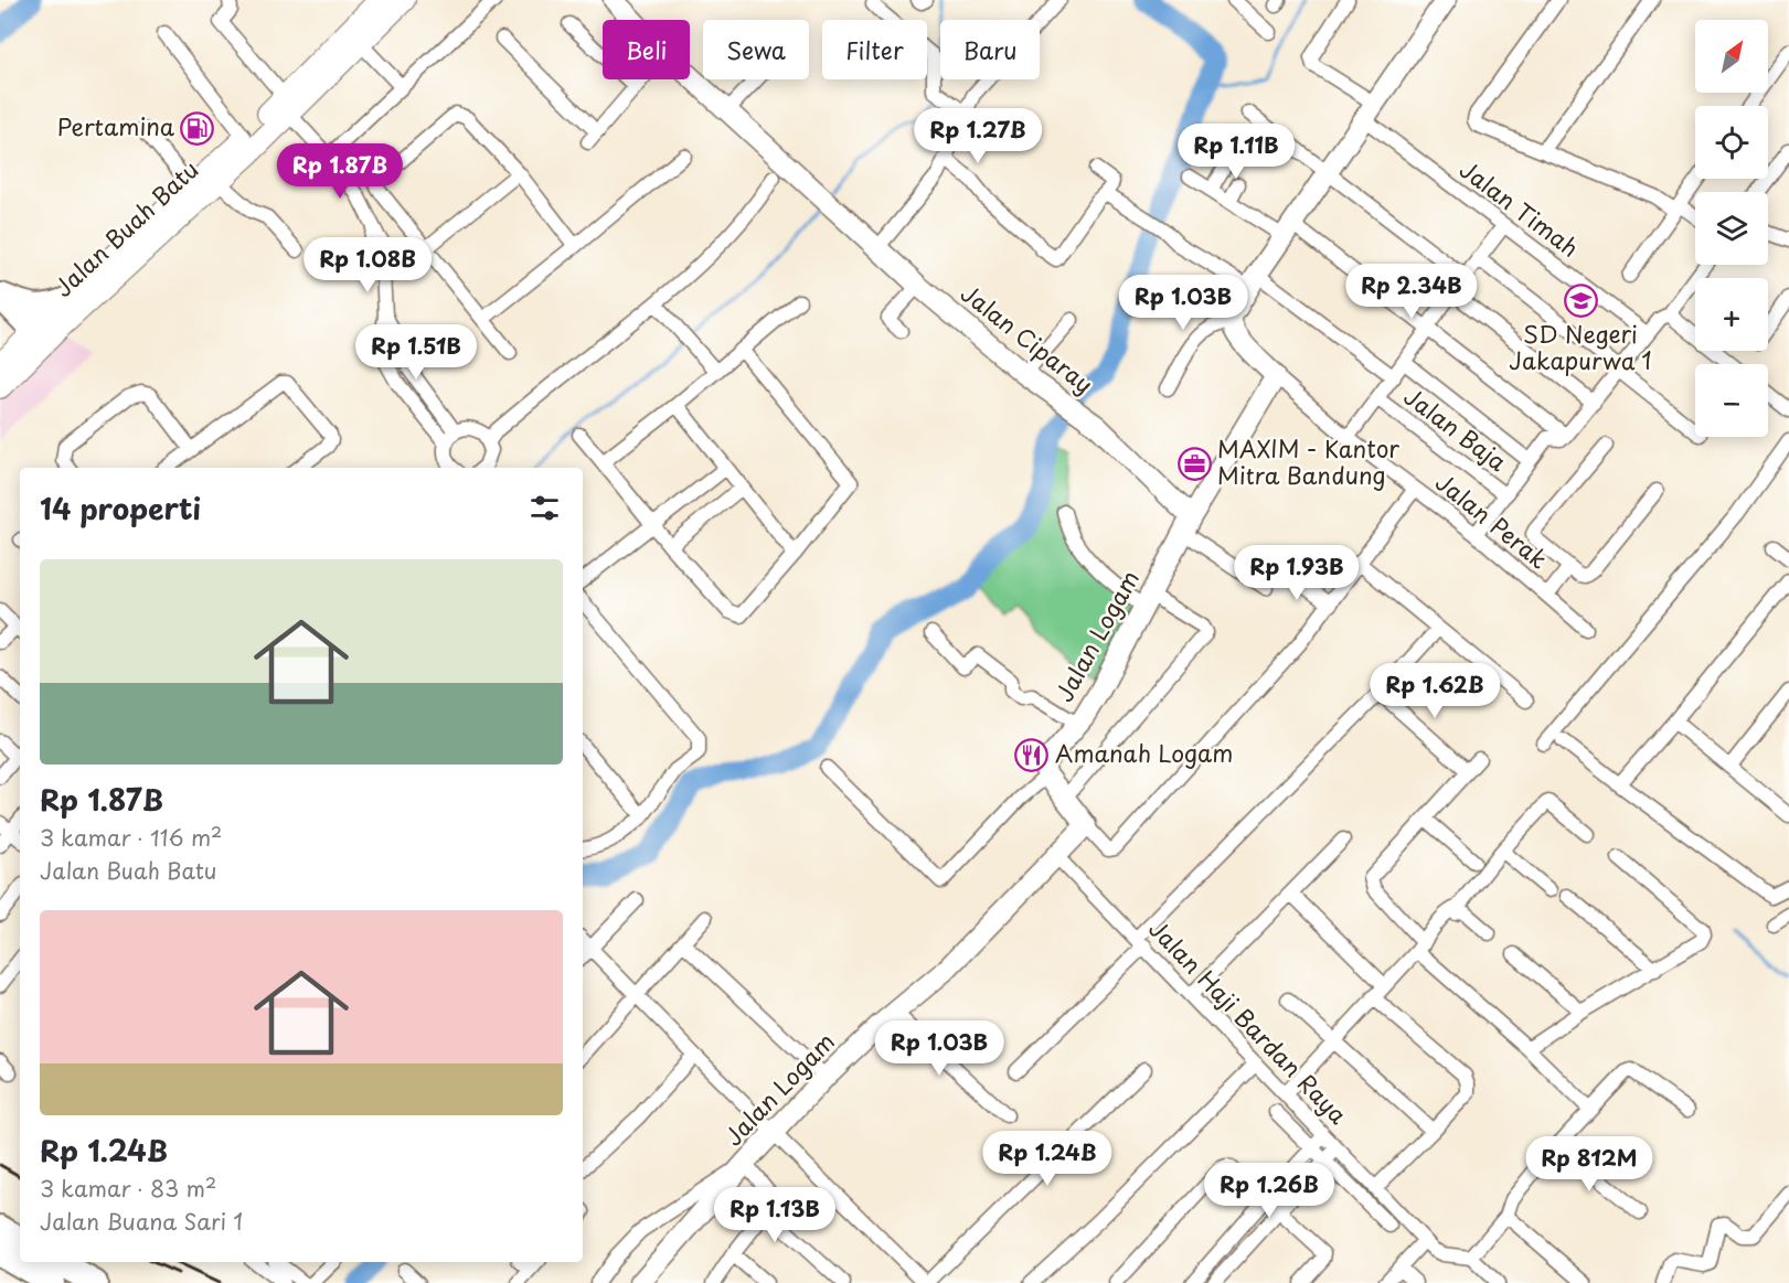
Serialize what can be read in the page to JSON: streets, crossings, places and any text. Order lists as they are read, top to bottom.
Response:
{
  "streets": {
    "main road": ["Jalan Buah Batu"],
    "street": [
      "Jalan Timah",
      "Jalan Ciparay",
      "Jalan Baja",
      "Jalan Perak",
      "Jalan Logam",
      "Jalan Haji Bardan Raya"
    ]
  },
  "crossings": [
    ["Jalan Timah", "Jalan Baja"],
    ["Jalan Ciparay", "Jalan Logam"],
    ["Jalan Baja", "Jalan Perak"],
    ["Jalan Perak", "Jalan Logam"],
    ["Jalan Logam", "Jalan Haji Bardan Raya"]
  ],
  "places": {
    "fuel station": ["Pertamina"],
    "school or university": ["SD Negeri Jakapurwa 1"],
    "office": ["MAXIM - Kantor Mitra Bandung"],
    "restaurant": ["Amanah Logam"]
  },
  "north": "top right",
  "page": {
    "map_buttons": ["+", "−"],
    "chip": [
      "Beli",
      "Sewa",
      "Filter",
      "Baru"
    ],
    "price": [
      "Rp 1.27B",
      "Rp 1.11B",
      "Rp 1.87B",
      "Rp 1.08B",
      "Rp 2.34B",
      "Rp 1.03B",
      "Rp 1.51B",
      "Rp 1.93B",
      "Rp 1.62B",
      "Rp 1.03B",
      "Rp 1.24B",
      "Rp 812M",
      "Rp 1.26B",
      "Rp 1.13B"
    ],
    "heading": "14 properti",
    "list": [
      {
        "name": "Rp 1.87B",
        "note": "3 kamar · 116 m² · Jalan Buah Batu"
      },
      {
        "name": "Rp 1.24B",
        "note": "3 kamar · 83 m² · Jalan Buana Sari 1"
      }
    ]
  }
}
